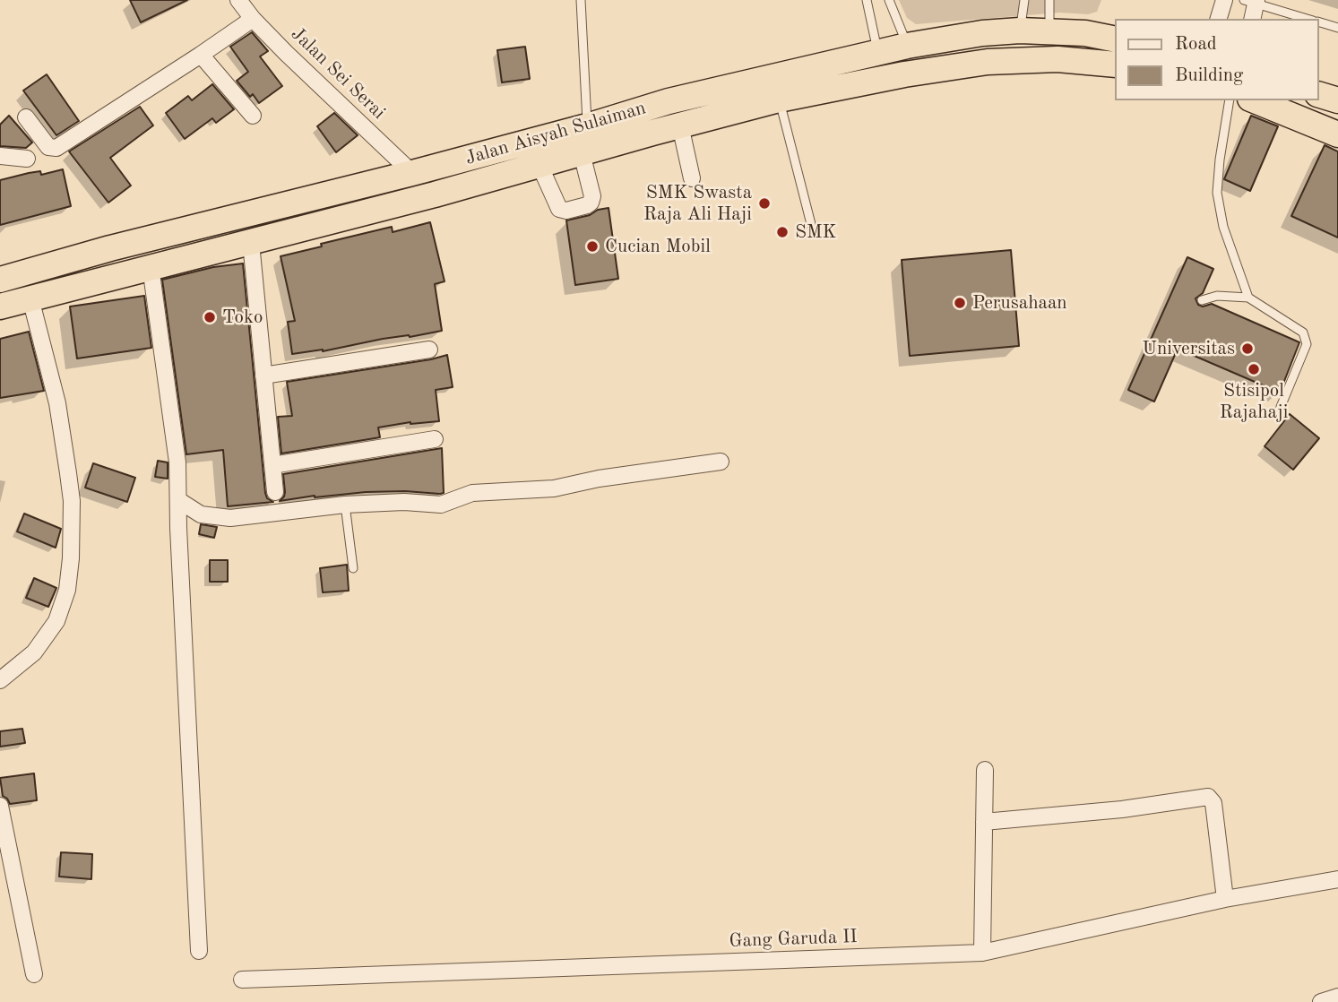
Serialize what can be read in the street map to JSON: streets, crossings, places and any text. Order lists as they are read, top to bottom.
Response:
{
  "streets": {
    "highway": ["Jalan Aisyah Sulaiman"],
    "street": ["Jalan Sei Serai", "Gang Garuda II"]
  },
  "crossings": [
    ["Jalan Sei Serai", "Jalan Aisyah Sulaiman"]
  ],
  "places": [
    "SMK Swasta Raja Ali Haji",
    "SMK",
    "Cucian Mobil",
    "Perusahaan",
    "Toko",
    "Universitas",
    "Stisipol Rajahaji"
  ],
  "legend": ["Road", "Building"]
}
